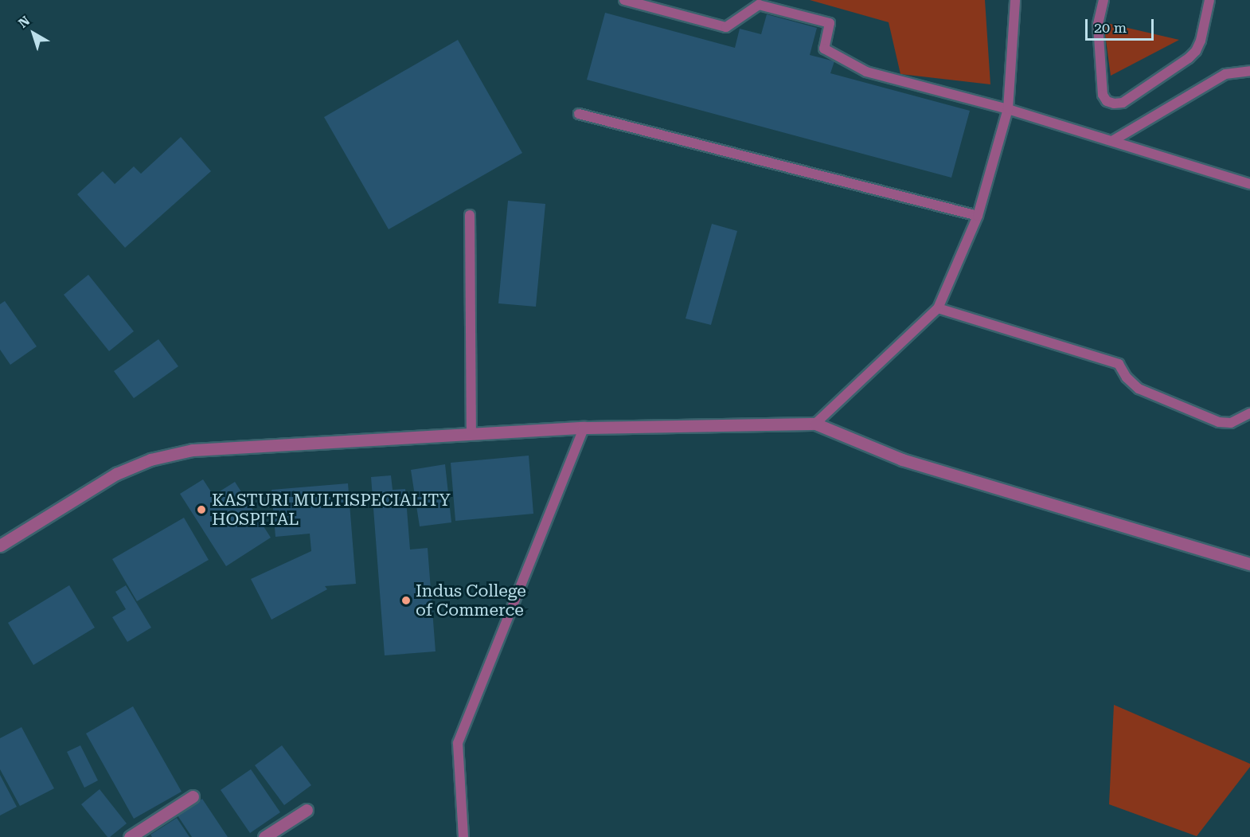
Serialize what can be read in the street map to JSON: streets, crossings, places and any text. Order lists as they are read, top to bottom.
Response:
{
  "places": ["KASTURI MULTISPECIALITY HOSPITAL", "Indus College of Commerce"],
  "scale_bar": "20 m",
  "north": "top left"
}
